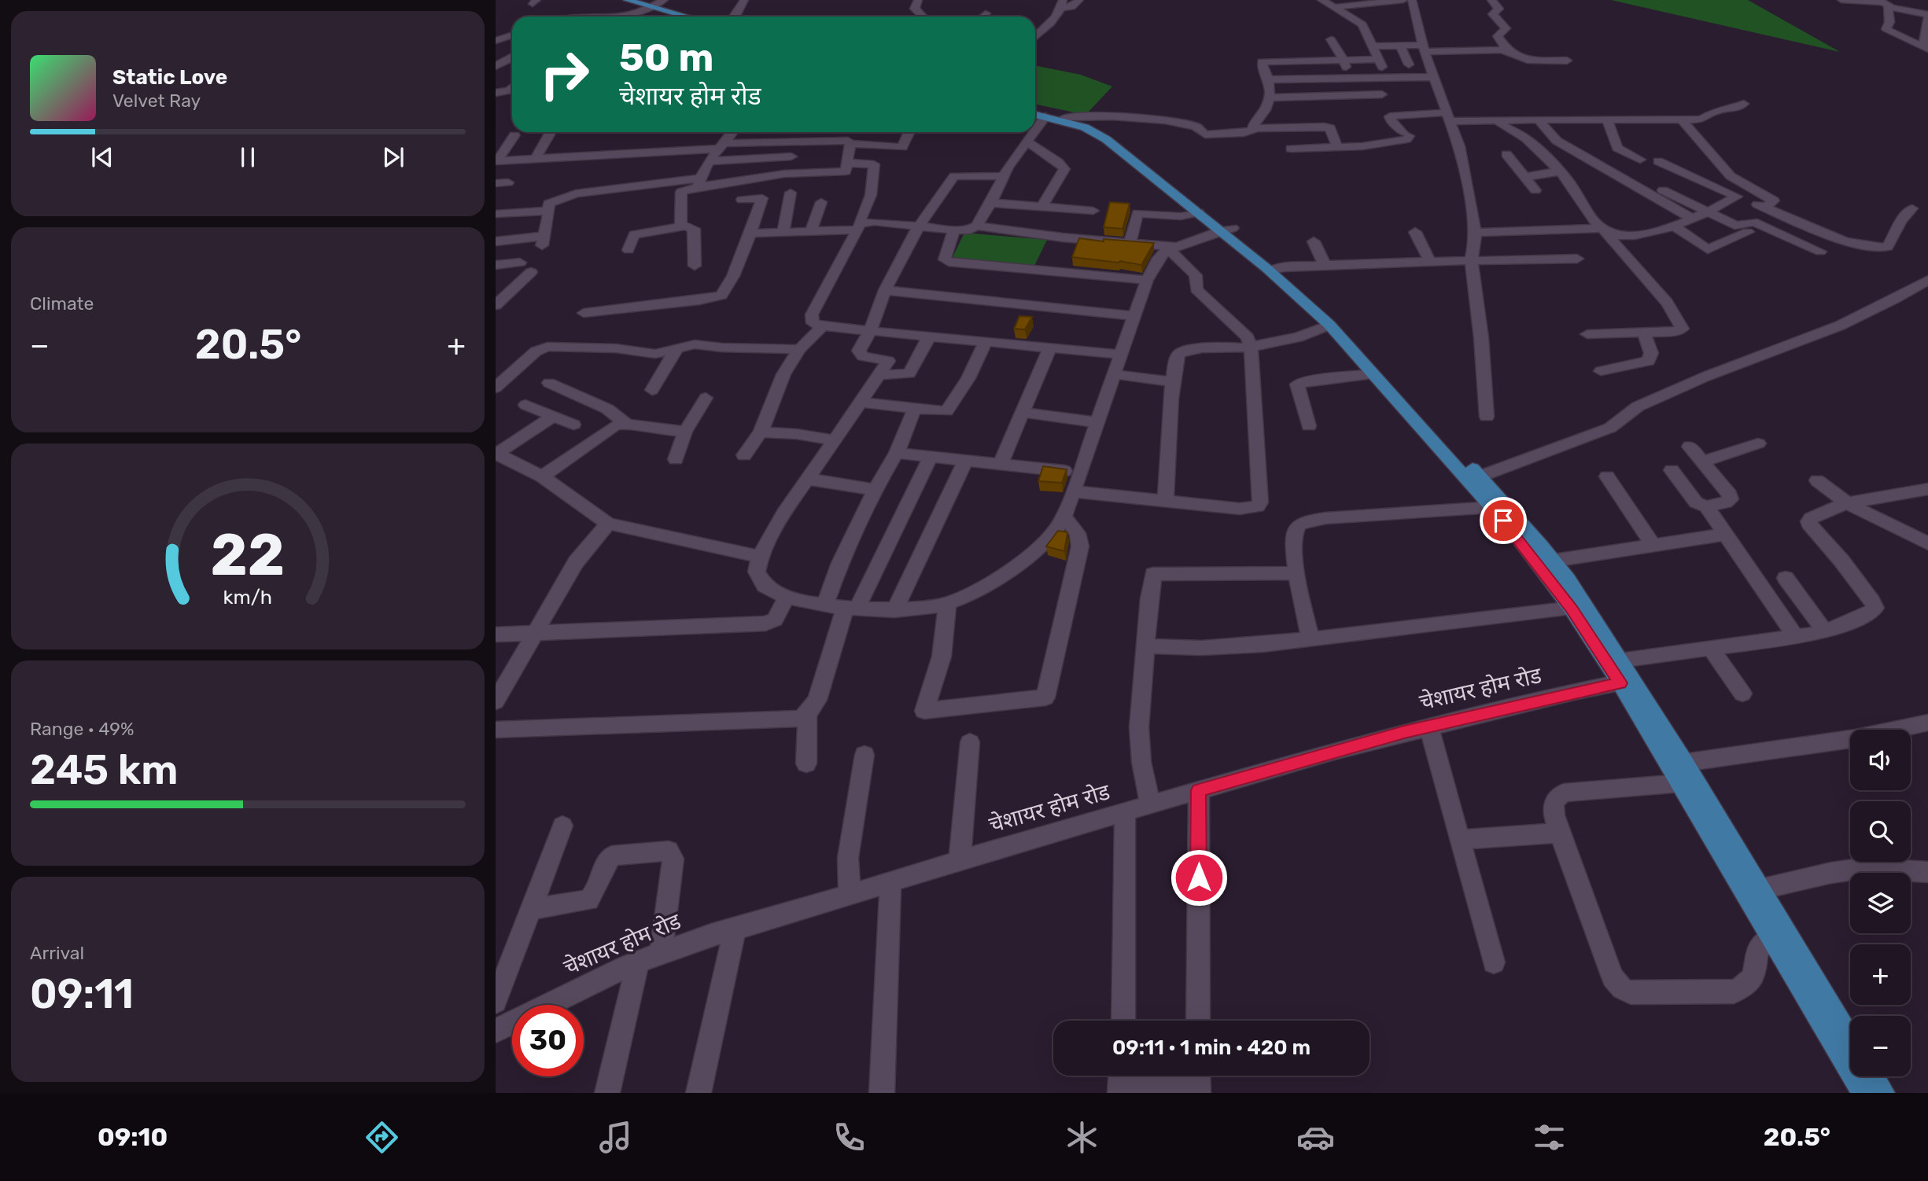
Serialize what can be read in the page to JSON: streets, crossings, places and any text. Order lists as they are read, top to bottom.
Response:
{
  "streets": {
    "street": ["चेशायर होम रोड"]
  },
  "page": {
    "turn": ["50 m", "चेशायर होम रोड"],
    "song": ["Static Love", "Velvet Ray"],
    "tile": [
      "Climate",
      ["Range · 49%", "245 km"],
      ["Arrival", "09:11"]
    ],
    "heat": ["−", "20.5°", "+"],
    "map_buttons": ["+", "−"],
    "limit": "30",
    "trip": "09:11 · 1 min · 420 m",
    "tabs": ["09:10", "20.5°"],
    "gauge": ["22", "km/h"]
  }
}
